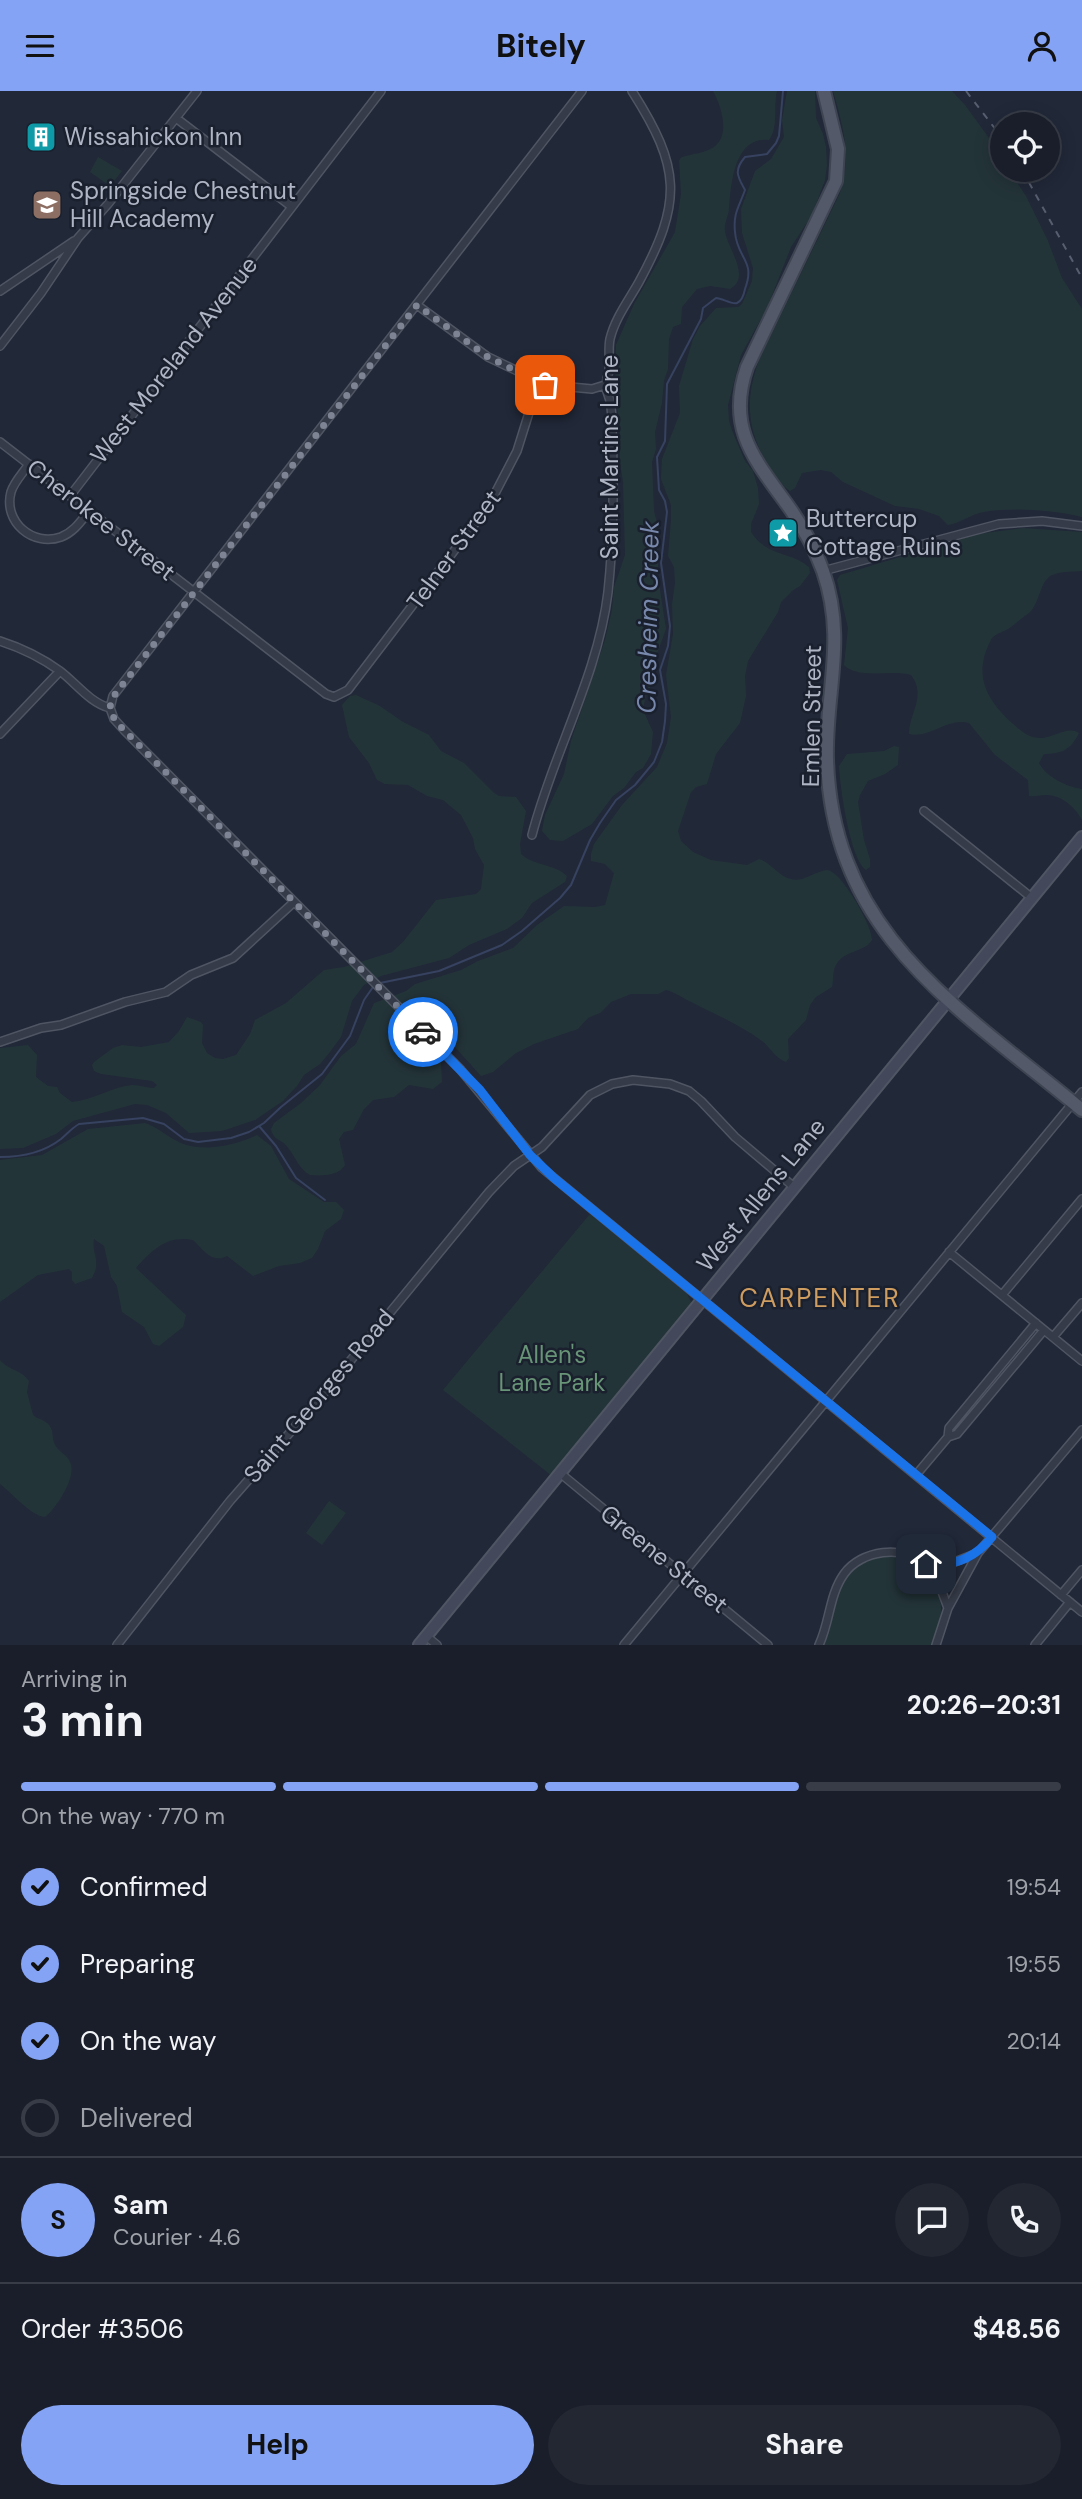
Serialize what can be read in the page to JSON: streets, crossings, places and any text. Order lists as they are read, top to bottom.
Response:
{
  "streets": {
    "main road": ["Emlen Street"],
    "street": [
      "West Moreland Avenue",
      "Saint Martins Lane",
      "Cherokee Street",
      "Telner Street",
      "West Allens Lane",
      "Saint Georges Road",
      "Greene Street"
    ]
  },
  "crossings": [
    ["West Moreland Avenue", "Cherokee Street"],
    ["Cherokee Street", "Telner Street"],
    ["Emlen Street", "West Allens Lane"],
    ["West Allens Lane", "Saint Georges Road"],
    ["West Allens Lane", "Greene Street"]
  ],
  "districts": ["CARPENTER"],
  "water": ["Cresheim Creek"],
  "parks": ["Allen's Lane Park"],
  "places": {
    "building": ["Wissahickon Inn"],
    "school or university": ["Springside Chestnut Hill Academy"],
    "place": ["Buttercup Cottage Ruins"]
  },
  "page": {
    "header": "Bitely",
    "heading": ["3 min", "Arriving in", "20:26–20:31"],
    "panel": [
      "Sam",
      "Courier · 4.6",
      "Order #3506",
      "$48.56"
    ],
    "bar": "On the way · 770 m",
    "list": [
      ["Confirmed", "19:54"],
      ["Preparing", "19:55"],
      ["On the way", "20:14"],
      "Delivered"
    ],
    "round": "S",
    "buttons": ["Help", "Share"]
  }
}
